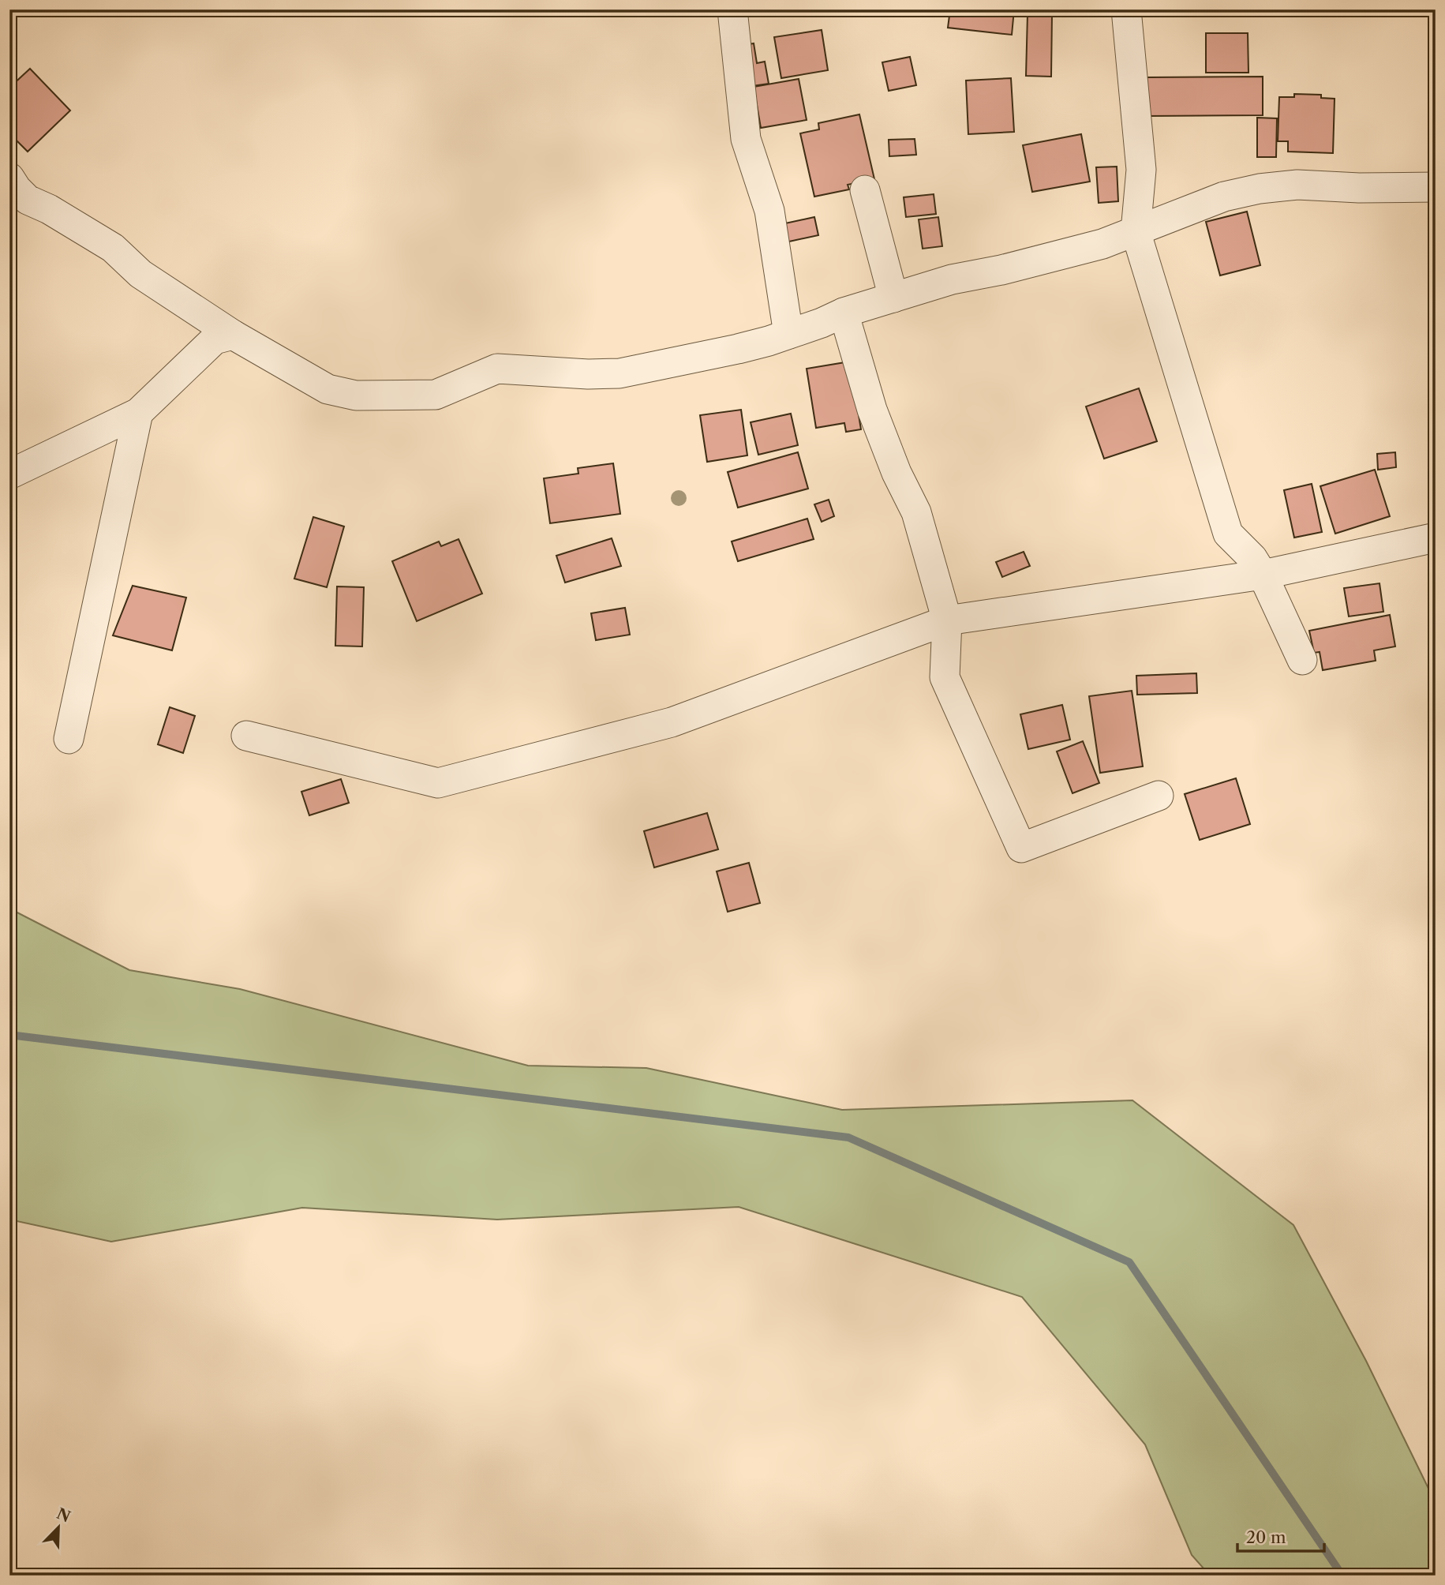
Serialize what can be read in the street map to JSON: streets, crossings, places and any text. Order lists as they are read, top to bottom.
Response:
{
  "scale_bar": "20 m",
  "north": "top right"
}
